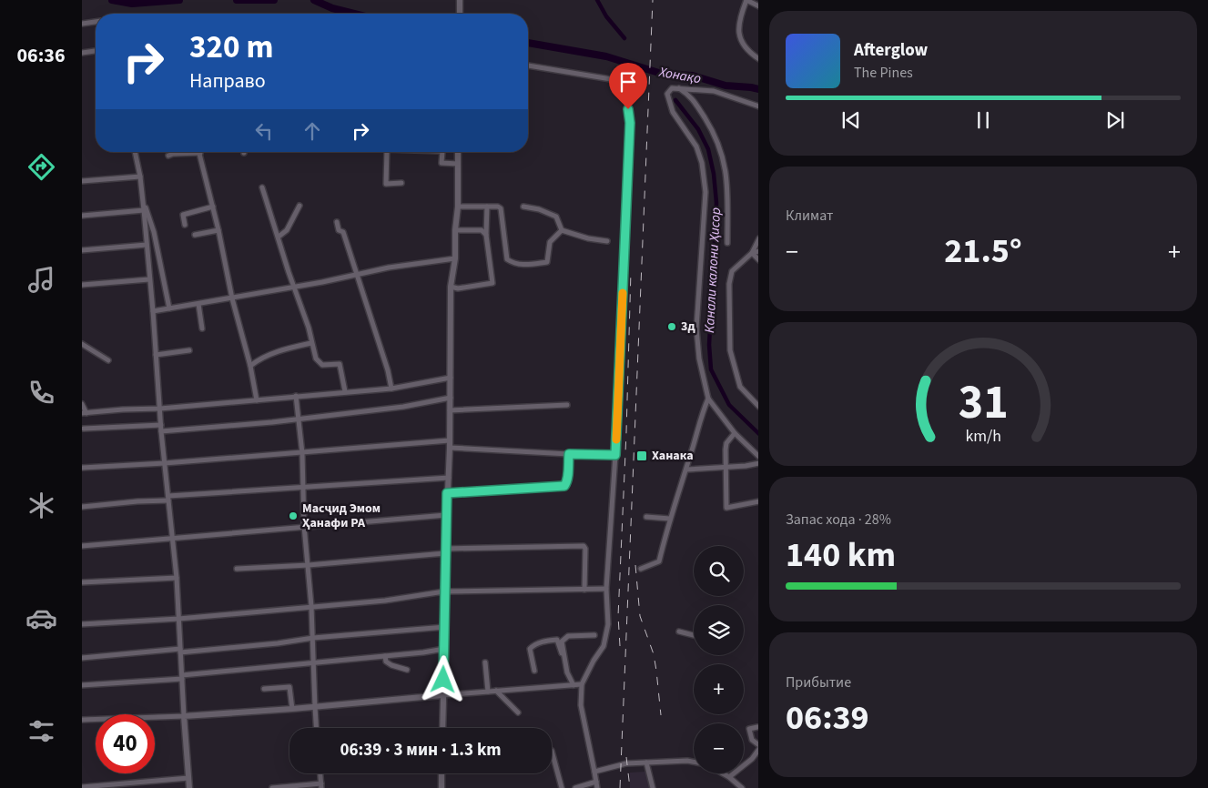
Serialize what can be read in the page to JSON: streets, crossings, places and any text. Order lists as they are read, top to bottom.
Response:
{
  "water": ["Хонақо", "Канали калони Ҳисор"],
  "places": {
    "other": ["3д", "Масҷид Эмом Ҳанафи РА"],
    "transit": ["Ханака"]
  },
  "page": {
    "tabs": "06:36",
    "turn": ["320 m", "Направо"],
    "song": ["Afterglow", "The Pines"],
    "tile": [
      "Климат",
      ["Запас хода · 28%", "140 km"],
      ["Прибытие", "06:39"]
    ],
    "heat": ["−", "21.5°", "+"],
    "map_buttons": ["+", "−"],
    "limit": "40",
    "trip": "06:39 · 3 мин · 1.3 km",
    "gauge": ["31", "km/h"]
  }
}
